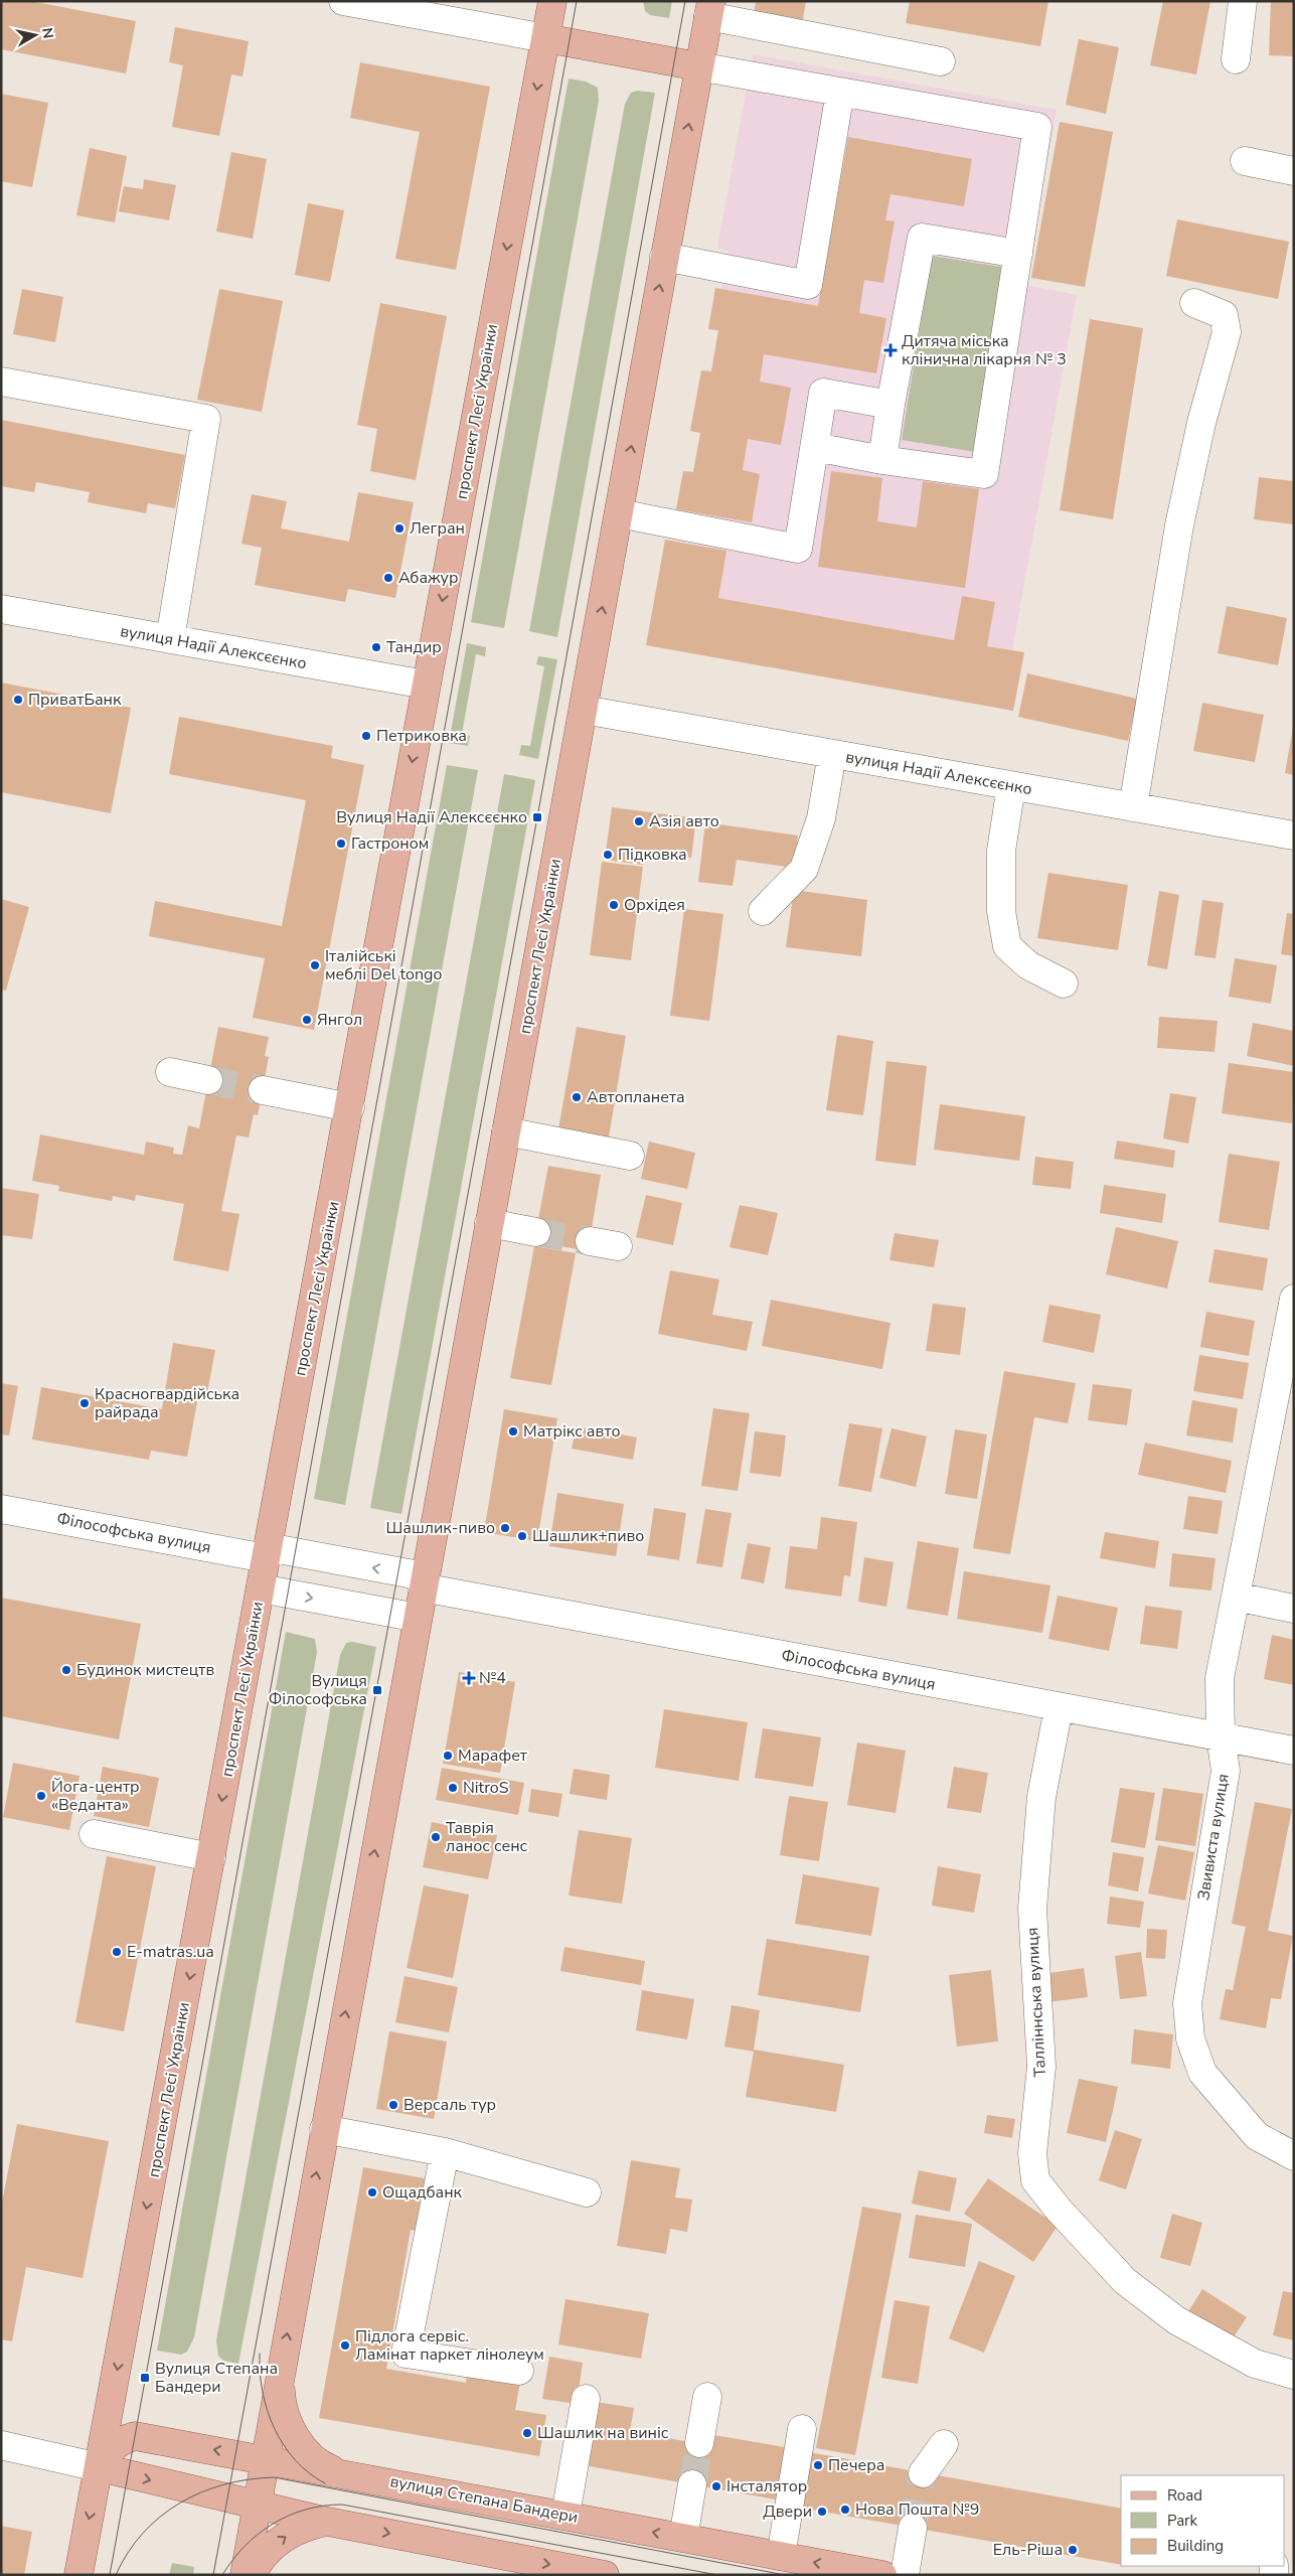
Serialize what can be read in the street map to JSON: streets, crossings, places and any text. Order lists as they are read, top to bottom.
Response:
{
  "streets": {
    "main road": ["проспект Лесі Українки", "вулиця Степана Бандери"],
    "street": [
      "вулиця Надії Алексєєнко",
      "Філософська вулиця",
      "Звивиста вулиця",
      "Талліннська вулиця"
    ]
  },
  "crossings": [
    ["проспект Лесі Українки", "вулиця Надії Алексєєнко"],
    ["проспект Лесі Українки", "Філософська вулиця"],
    ["проспект Лесі Українки", "вулиця Степана Бандери"],
    ["Філософська вулиця", "Звивиста вулиця"],
    ["Філософська вулиця", "Талліннська вулиця"]
  ],
  "places": {
    "health": ["Дитяча міська клінична лікарня № 3", "№4"],
    "other": [
      "Легран",
      "Абажур",
      "Тандир",
      "ПриватБанк",
      "Петриковка",
      "Азія авто",
      "Гастроном",
      "Підковка",
      "Орхідея",
      "Італійські меблі Del tongo",
      "Янгол",
      "Автопланета",
      "Красногвардійська райрада",
      "Матрікс авто",
      "Шашлик-пиво",
      "Шашлик+пиво",
      "Будинок мистецтв",
      "Марафет",
      "NitroS",
      "Йога-центр «Веданта»",
      "Таврія ланос сенс",
      "E-matras.ua",
      "Версаль тур",
      "Ощадбанк",
      "Підлога сервіс. Ламінат паркет лінолеум",
      "Шашлик на виніс",
      "Печера",
      "Інсталятор",
      "Нова Пошта №9",
      "Двери",
      "Ель-Ріша"
    ],
    "transit": ["Вулиця Надії Алексєєнко", "Вулиця Філософська", "Вулиця Степана Бандери"]
  },
  "legend": ["Road", "Park", "Building"],
  "north": "right"
}
